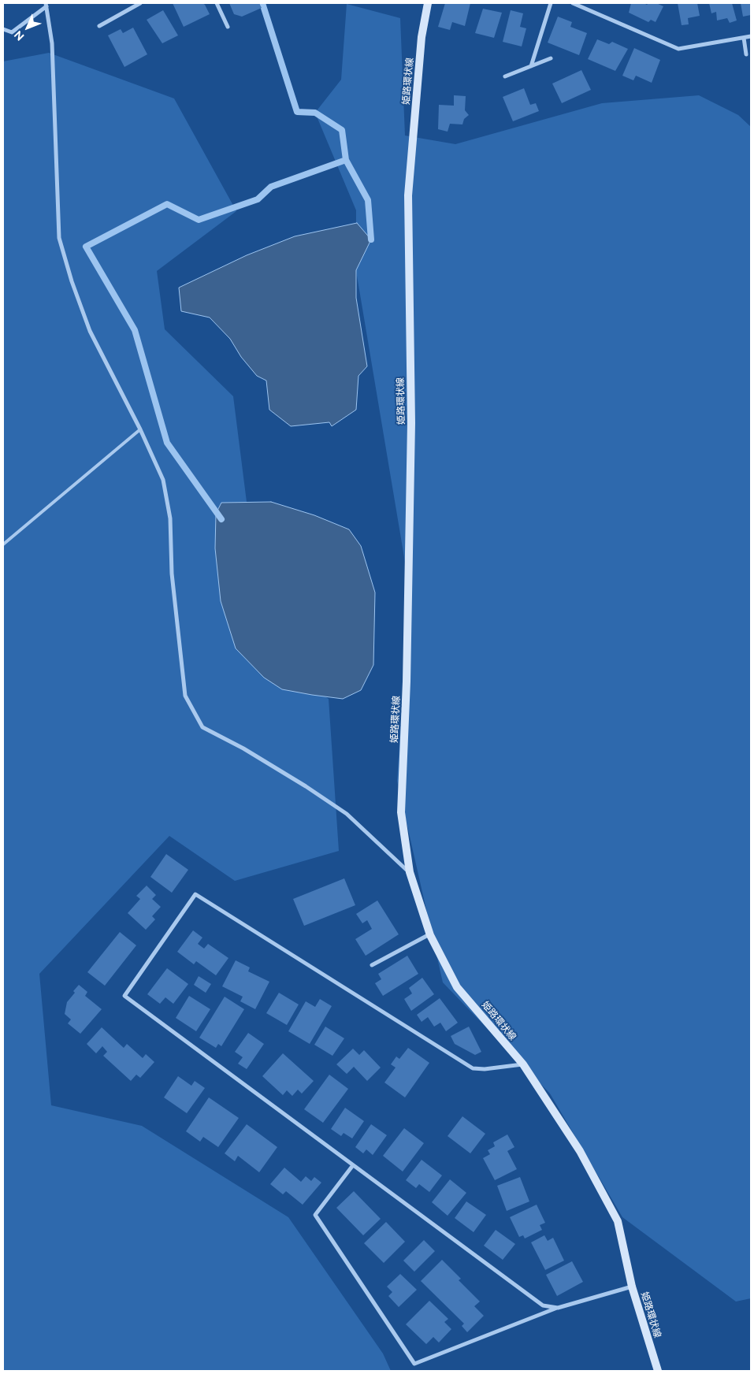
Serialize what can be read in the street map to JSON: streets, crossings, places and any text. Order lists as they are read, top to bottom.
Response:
{
  "streets": {
    "main road": ["姫路環状線"]
  },
  "north": "bottom left"
}
